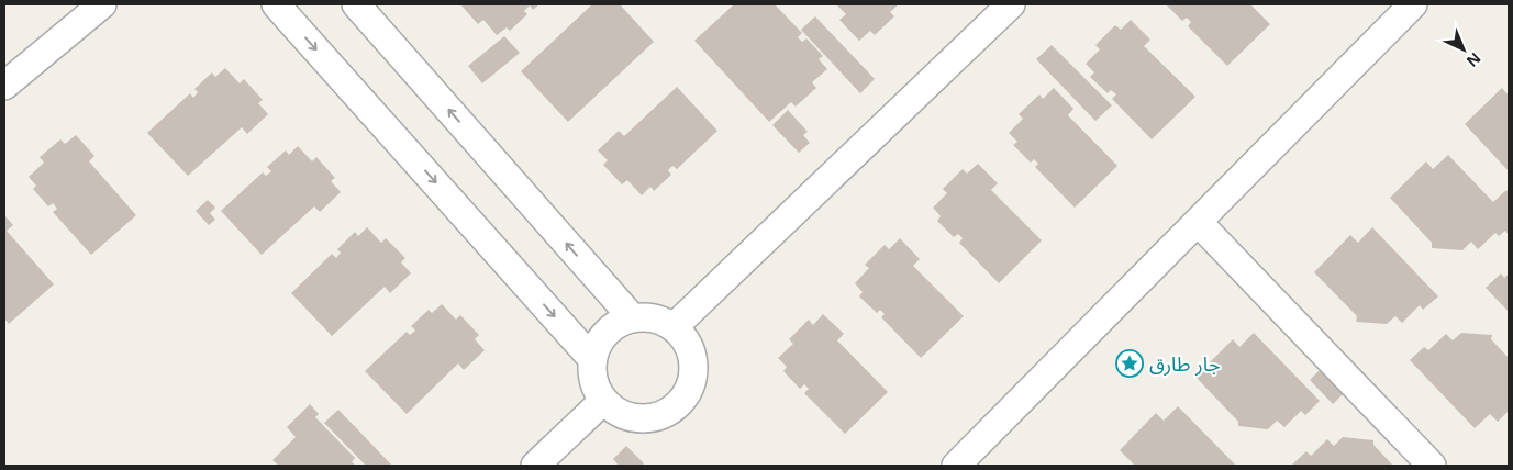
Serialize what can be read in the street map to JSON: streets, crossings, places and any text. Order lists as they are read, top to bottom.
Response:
{
  "places": {
    "place": ["جار طارق"]
  },
  "north": "bottom right"
}
